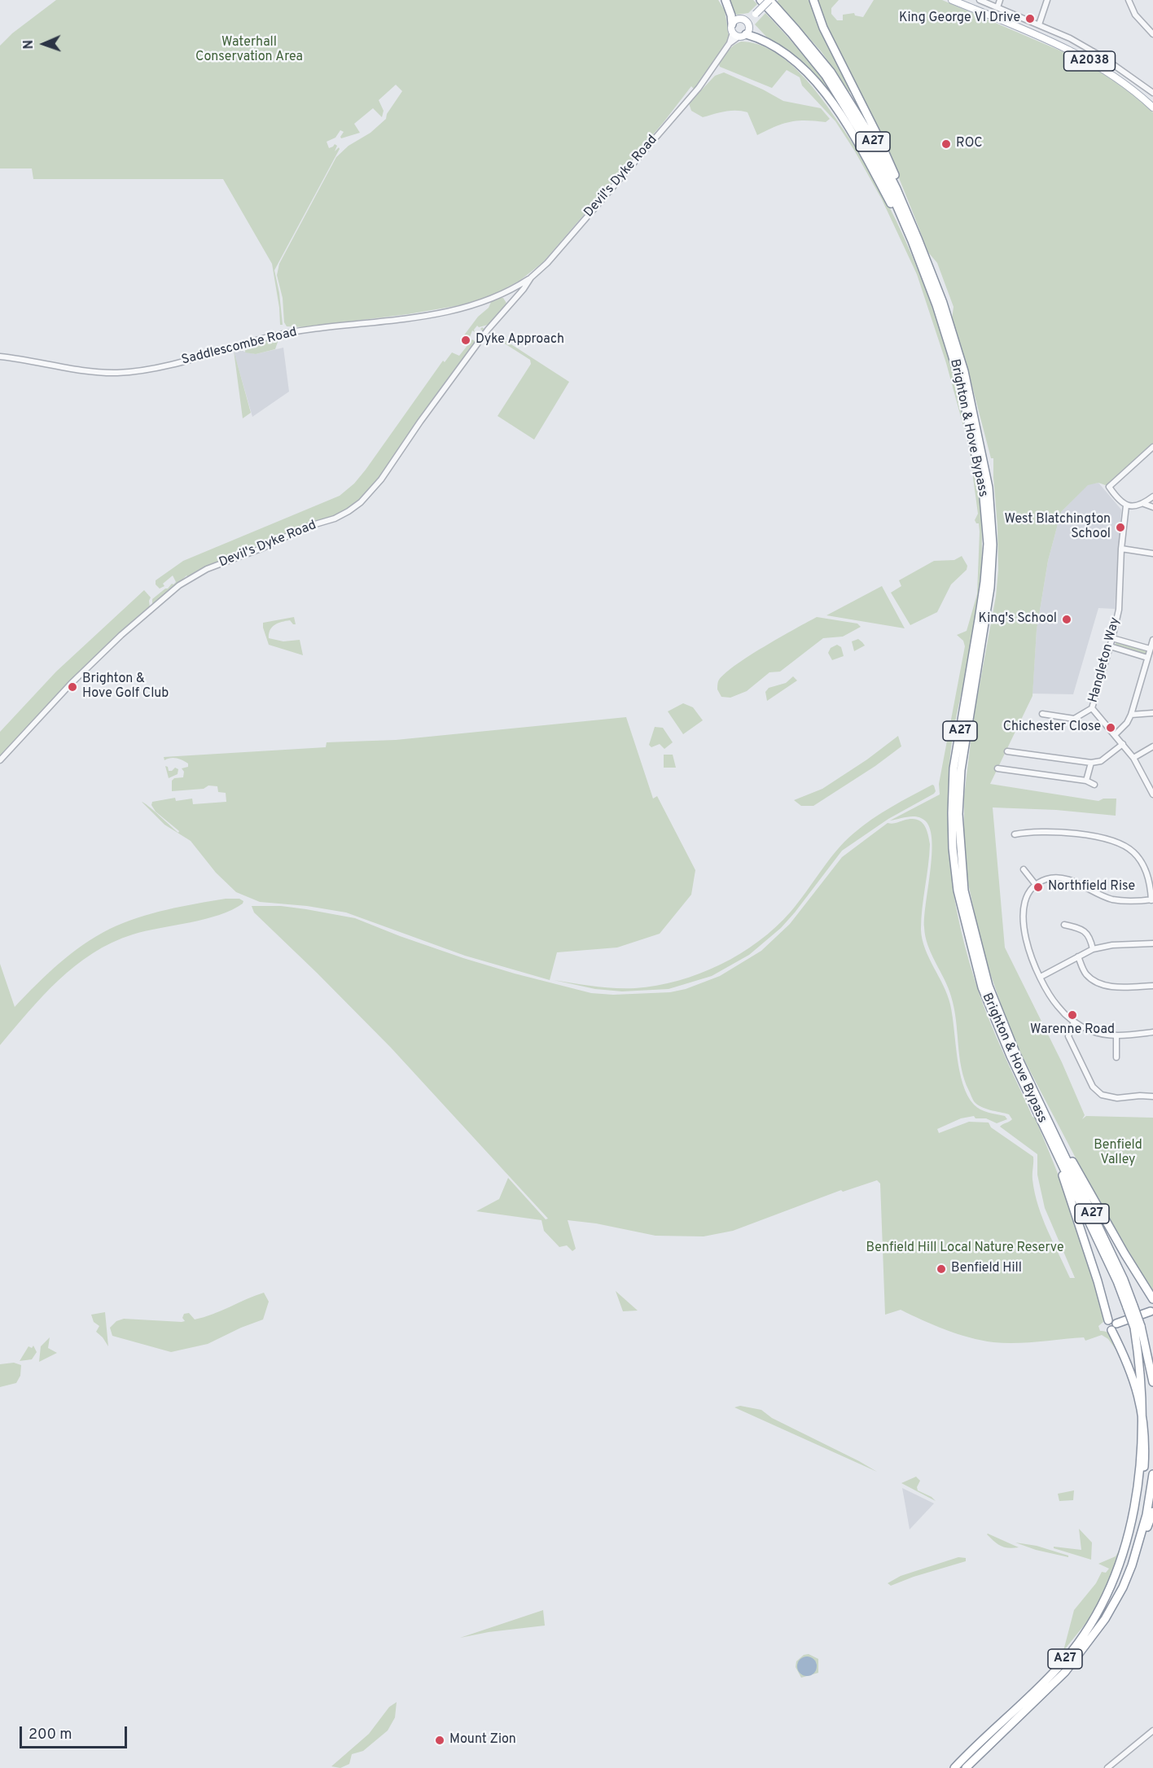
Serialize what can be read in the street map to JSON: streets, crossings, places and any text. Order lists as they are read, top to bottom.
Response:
{
  "streets": {
    "highway": ["A27", "Brighton & Hove Bypass"],
    "main road": ["A2038"],
    "street": ["Devil's Dyke Road", "Saddlescombe Road", "Hangleton Way"]
  },
  "crossings": [
    ["A27", "Devil's Dyke Road"],
    ["A27", "Brighton & Hove Bypass"],
    ["Devil's Dyke Road", "Saddlescombe Road"]
  ],
  "parks": ["Waterhall Conservation Area", "Benfield Valley", "Benfield Hill Local Nature Reserve"],
  "places": [
    "King George VI Drive",
    "ROC",
    "Dyke Approach",
    "West Blatchington School",
    "King's School",
    "Brighton & Hove Golf Club",
    "Chichester Close",
    "Northfield Rise",
    "Warenne Road",
    "Benfield Hill",
    "Mount Zion"
  ],
  "scale_bar": "200 m",
  "north": "left"
}
